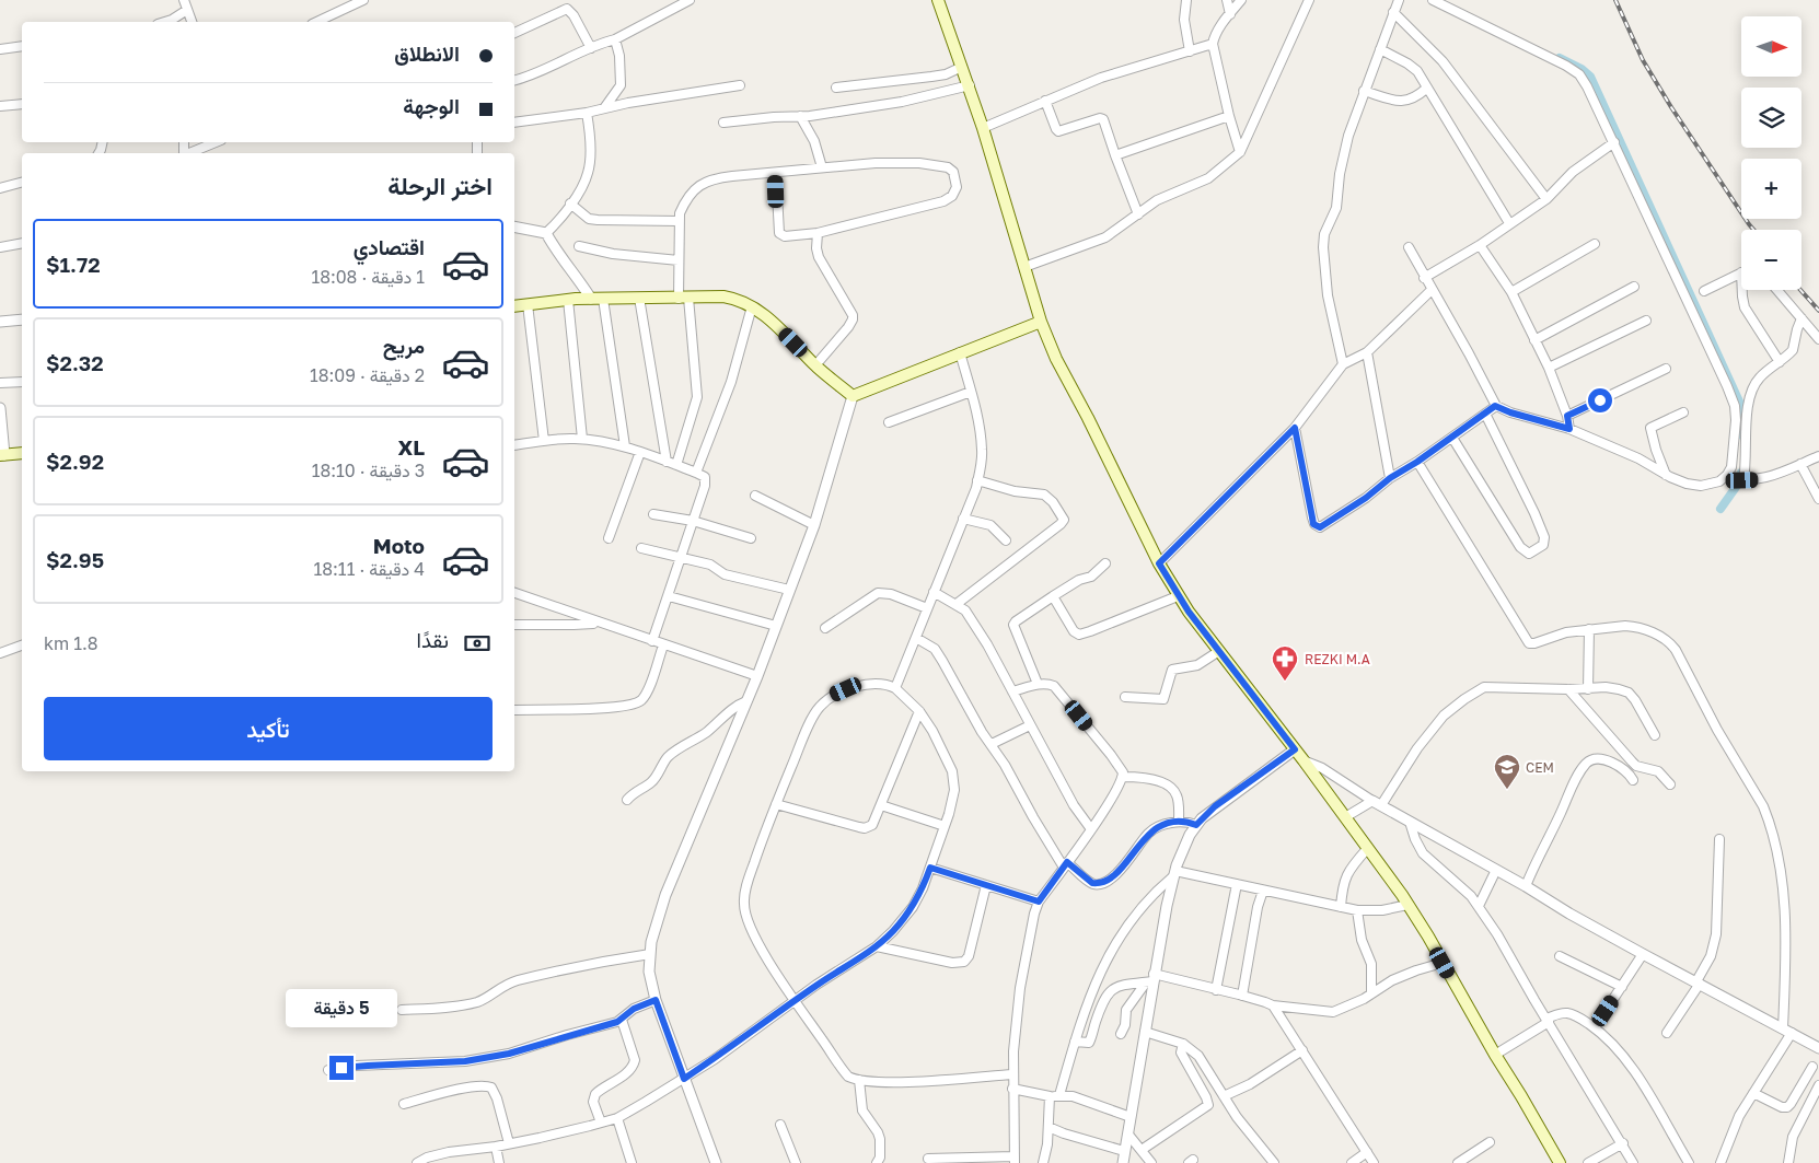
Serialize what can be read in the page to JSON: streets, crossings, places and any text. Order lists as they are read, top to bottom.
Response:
{
  "places": {
    "pharmacy": ["REZKI M.A"],
    "school or university": ["CEM"]
  },
  "north": "right",
  "page": {
    "map_buttons": ["+", "−"],
    "banner": ["الانطلاق", "الوجهة"],
    "heading": "اختر الرحلة",
    "list": [
      {
        "name": "اقتصادي",
        "note": "1 دقيقة · 18:08",
        "value": "$1.72"
      },
      {
        "name": "مريح",
        "note": "2 دقيقة · 18:09",
        "value": "$2.32"
      },
      {
        "name": "XL",
        "note": "3 دقيقة · 18:10",
        "value": "$2.92"
      },
      {
        "name": "Moto",
        "note": "4 دقيقة · 18:11",
        "value": "$2.95"
      }
    ],
    "pay": ["نقدًا", "1.8 km"],
    "buttons": "تأكيد",
    "bubble": "5 دقيقة"
  }
}
